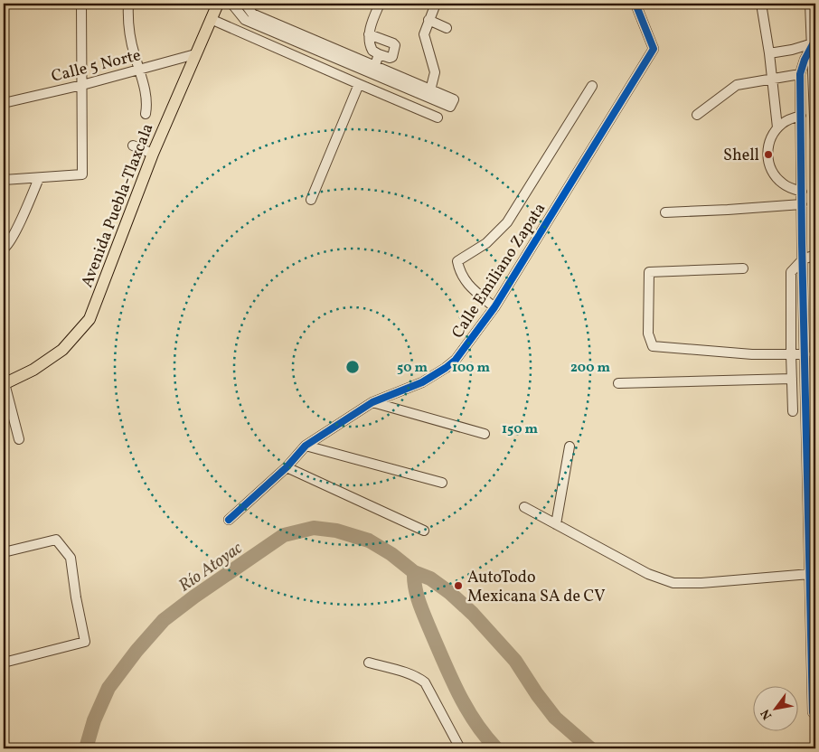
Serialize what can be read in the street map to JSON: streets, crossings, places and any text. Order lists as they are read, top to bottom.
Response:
{
  "streets": {
    "main road": ["Avenida Puebla-Tlaxcala"],
    "street": ["Calle 5 Norte", "Calle Emiliano Zapata"]
  },
  "crossings": [
    ["Calle 5 Norte", "Avenida Puebla-Tlaxcala"]
  ],
  "water": ["Río Atoyac"],
  "places": ["Shell", "AutoTodo Mexicana SA de CV"],
  "north": "bottom left",
  "rings": [
    "50 m",
    "100 m",
    "200 m",
    "150 m"
  ]
}
